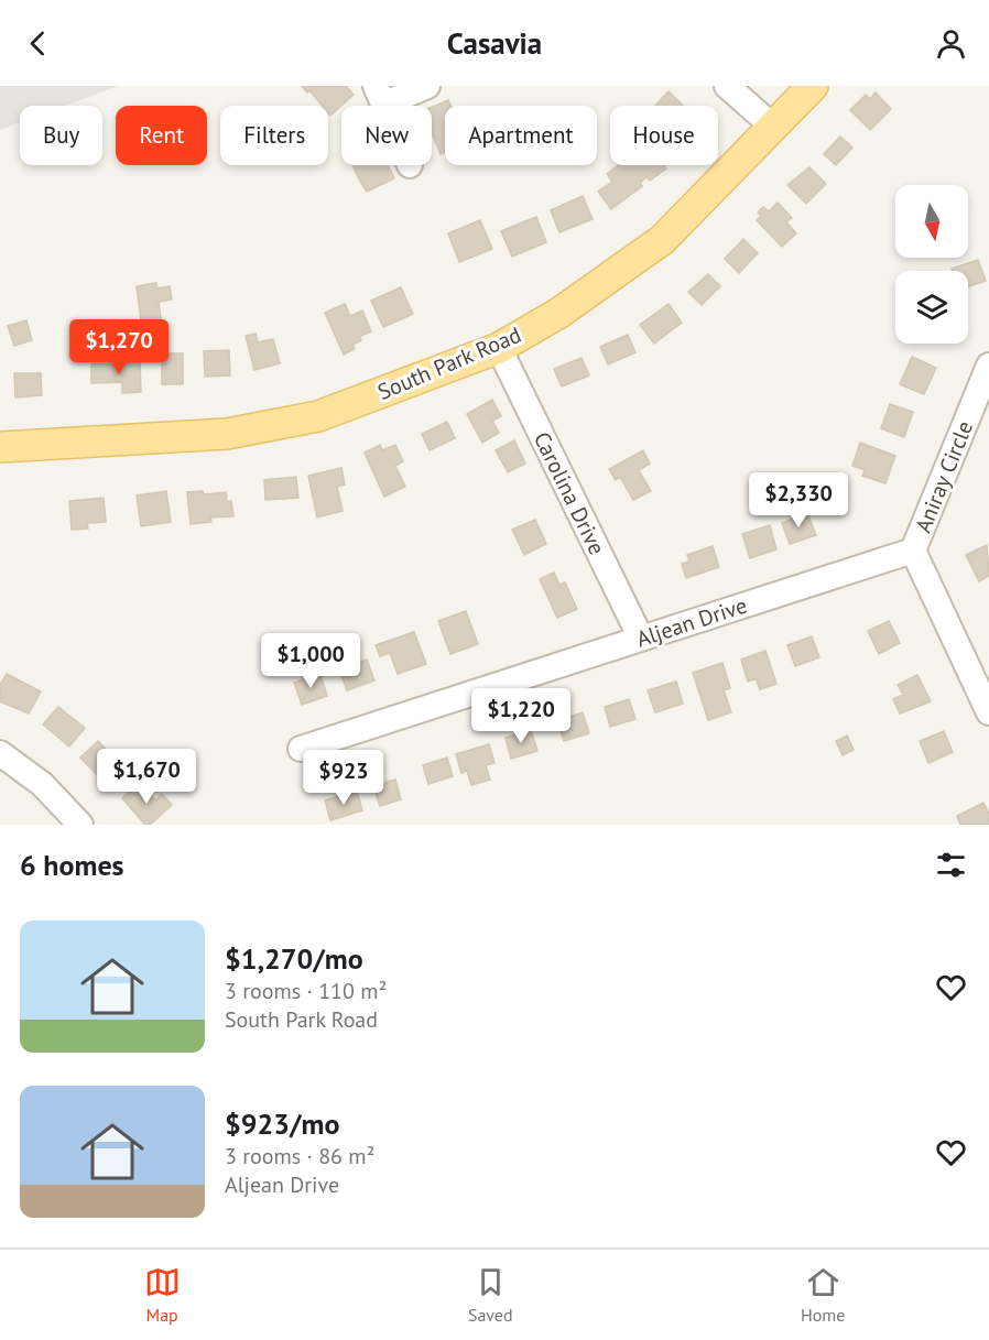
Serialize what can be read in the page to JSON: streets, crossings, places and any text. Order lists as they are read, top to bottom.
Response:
{
  "streets": {
    "main road": ["South Park Road"],
    "street": ["Aniray Circle", "Carolina Drive", "Aljean Drive"]
  },
  "crossings": [
    ["South Park Road", "Carolina Drive"],
    ["Aniray Circle", "Aljean Drive"],
    ["Carolina Drive", "Aljean Drive"]
  ],
  "north": "bottom",
  "page": {
    "header": "Casavia",
    "chip": [
      "Buy",
      "Rent",
      "Filters",
      "New",
      "Apartment",
      "House"
    ],
    "price": [
      "$1,270",
      "$2,330",
      "$1,000",
      "$1,220",
      "$1,670",
      "$923"
    ],
    "heading": "6 homes",
    "list": [
      {
        "name": "$1,270/mo",
        "note": "3 rooms · 110 m² · South Park Road"
      },
      {
        "name": "$923/mo",
        "note": "3 rooms · 86 m² · Aljean Drive"
      }
    ],
    "tabs": ["Map", "Saved", "Home"]
  }
}
